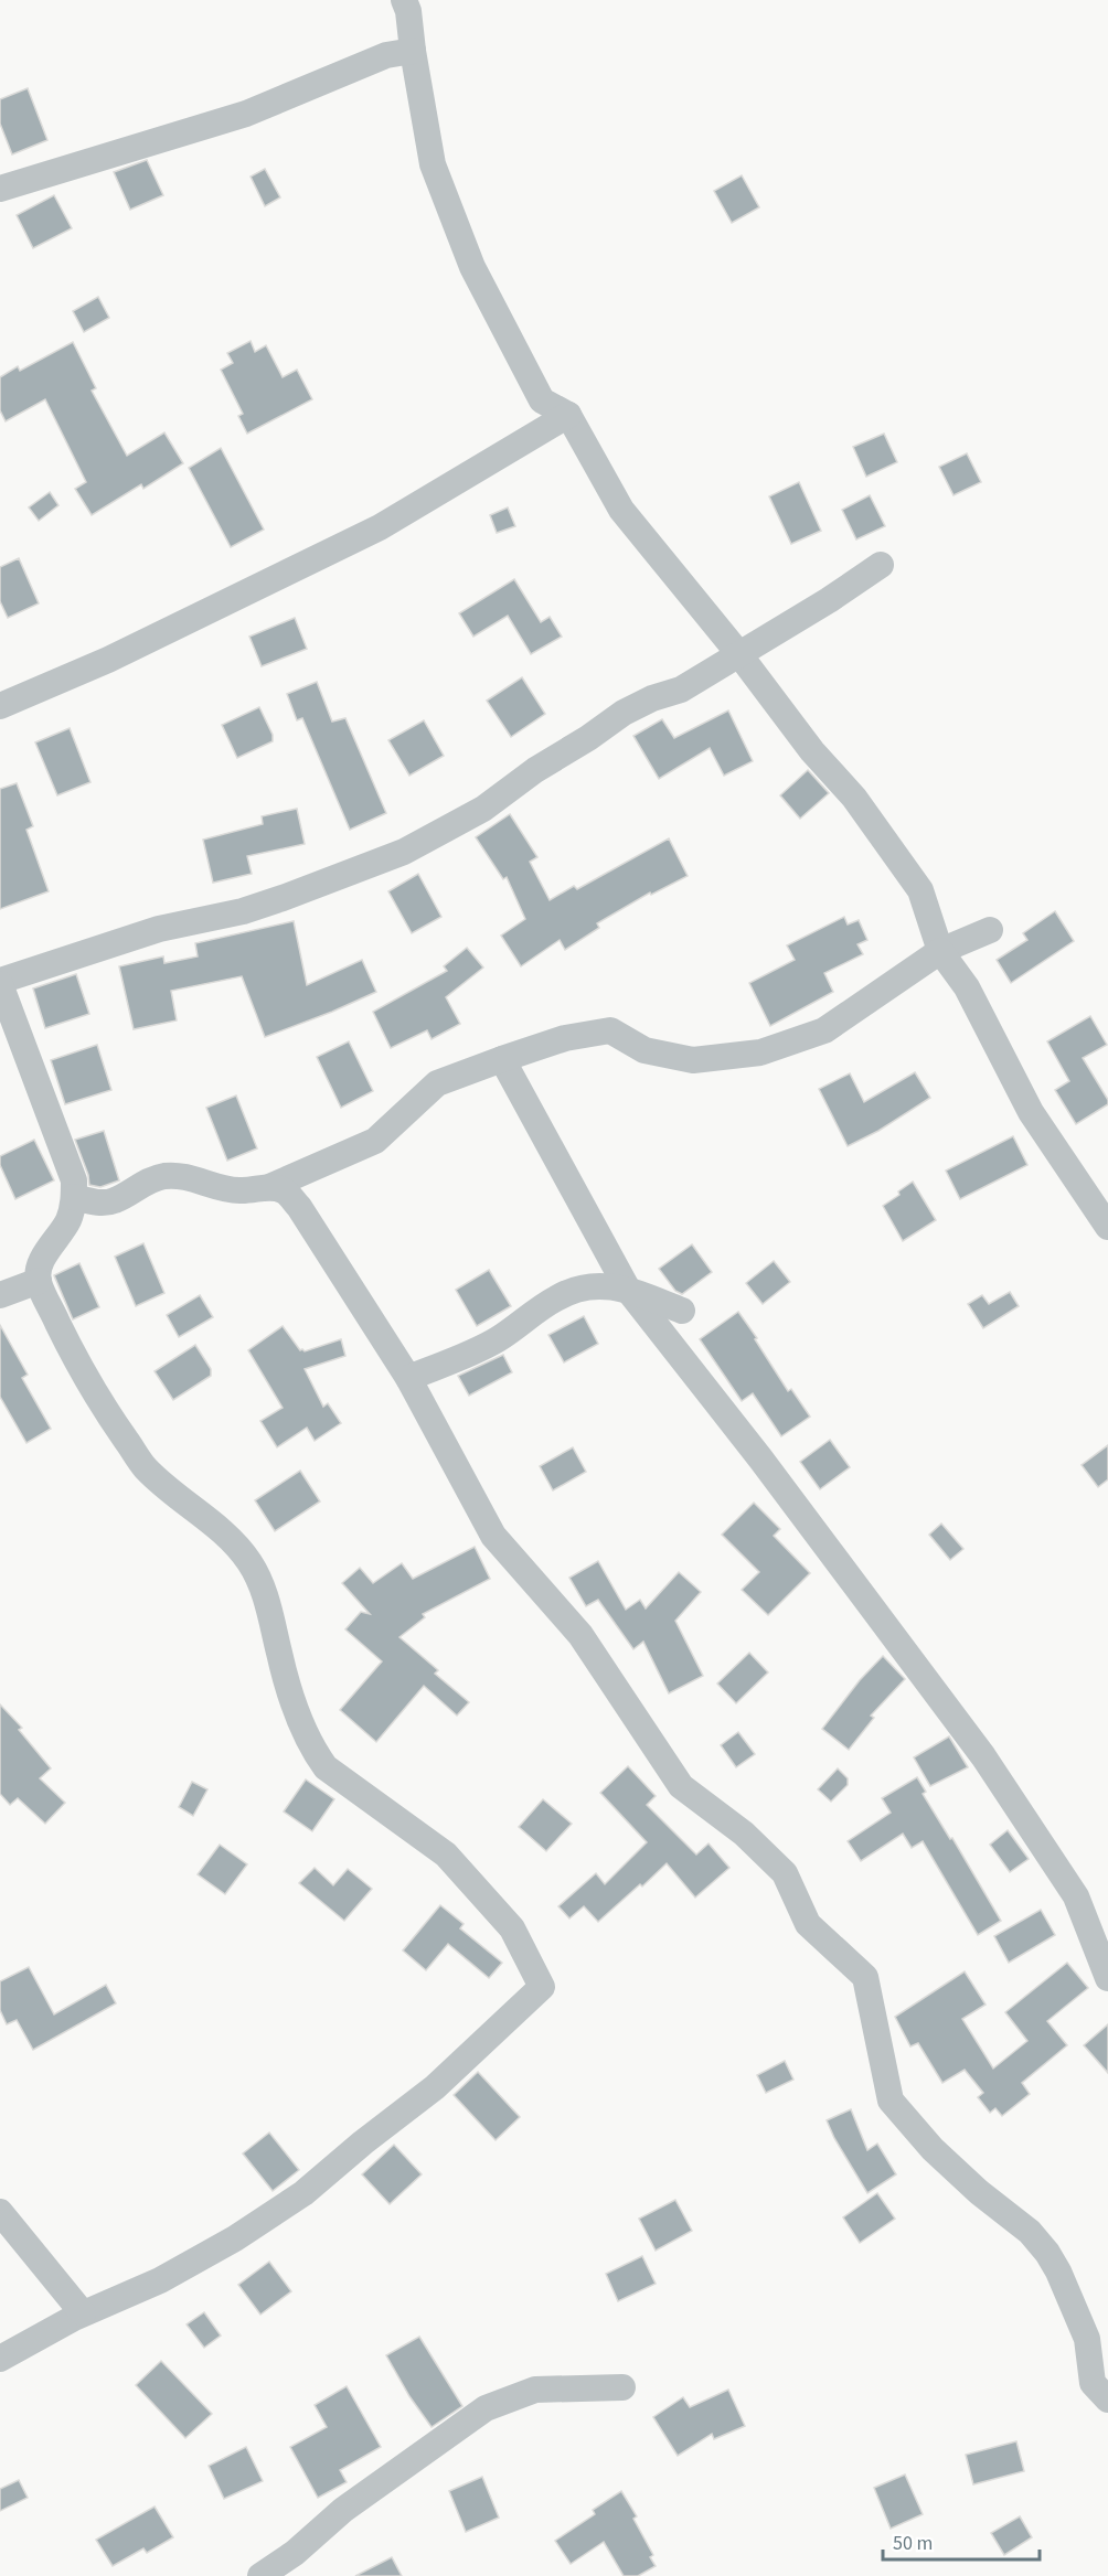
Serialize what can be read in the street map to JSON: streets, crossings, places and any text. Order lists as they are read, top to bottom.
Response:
{
  "scale_bar": "50 m"
}
